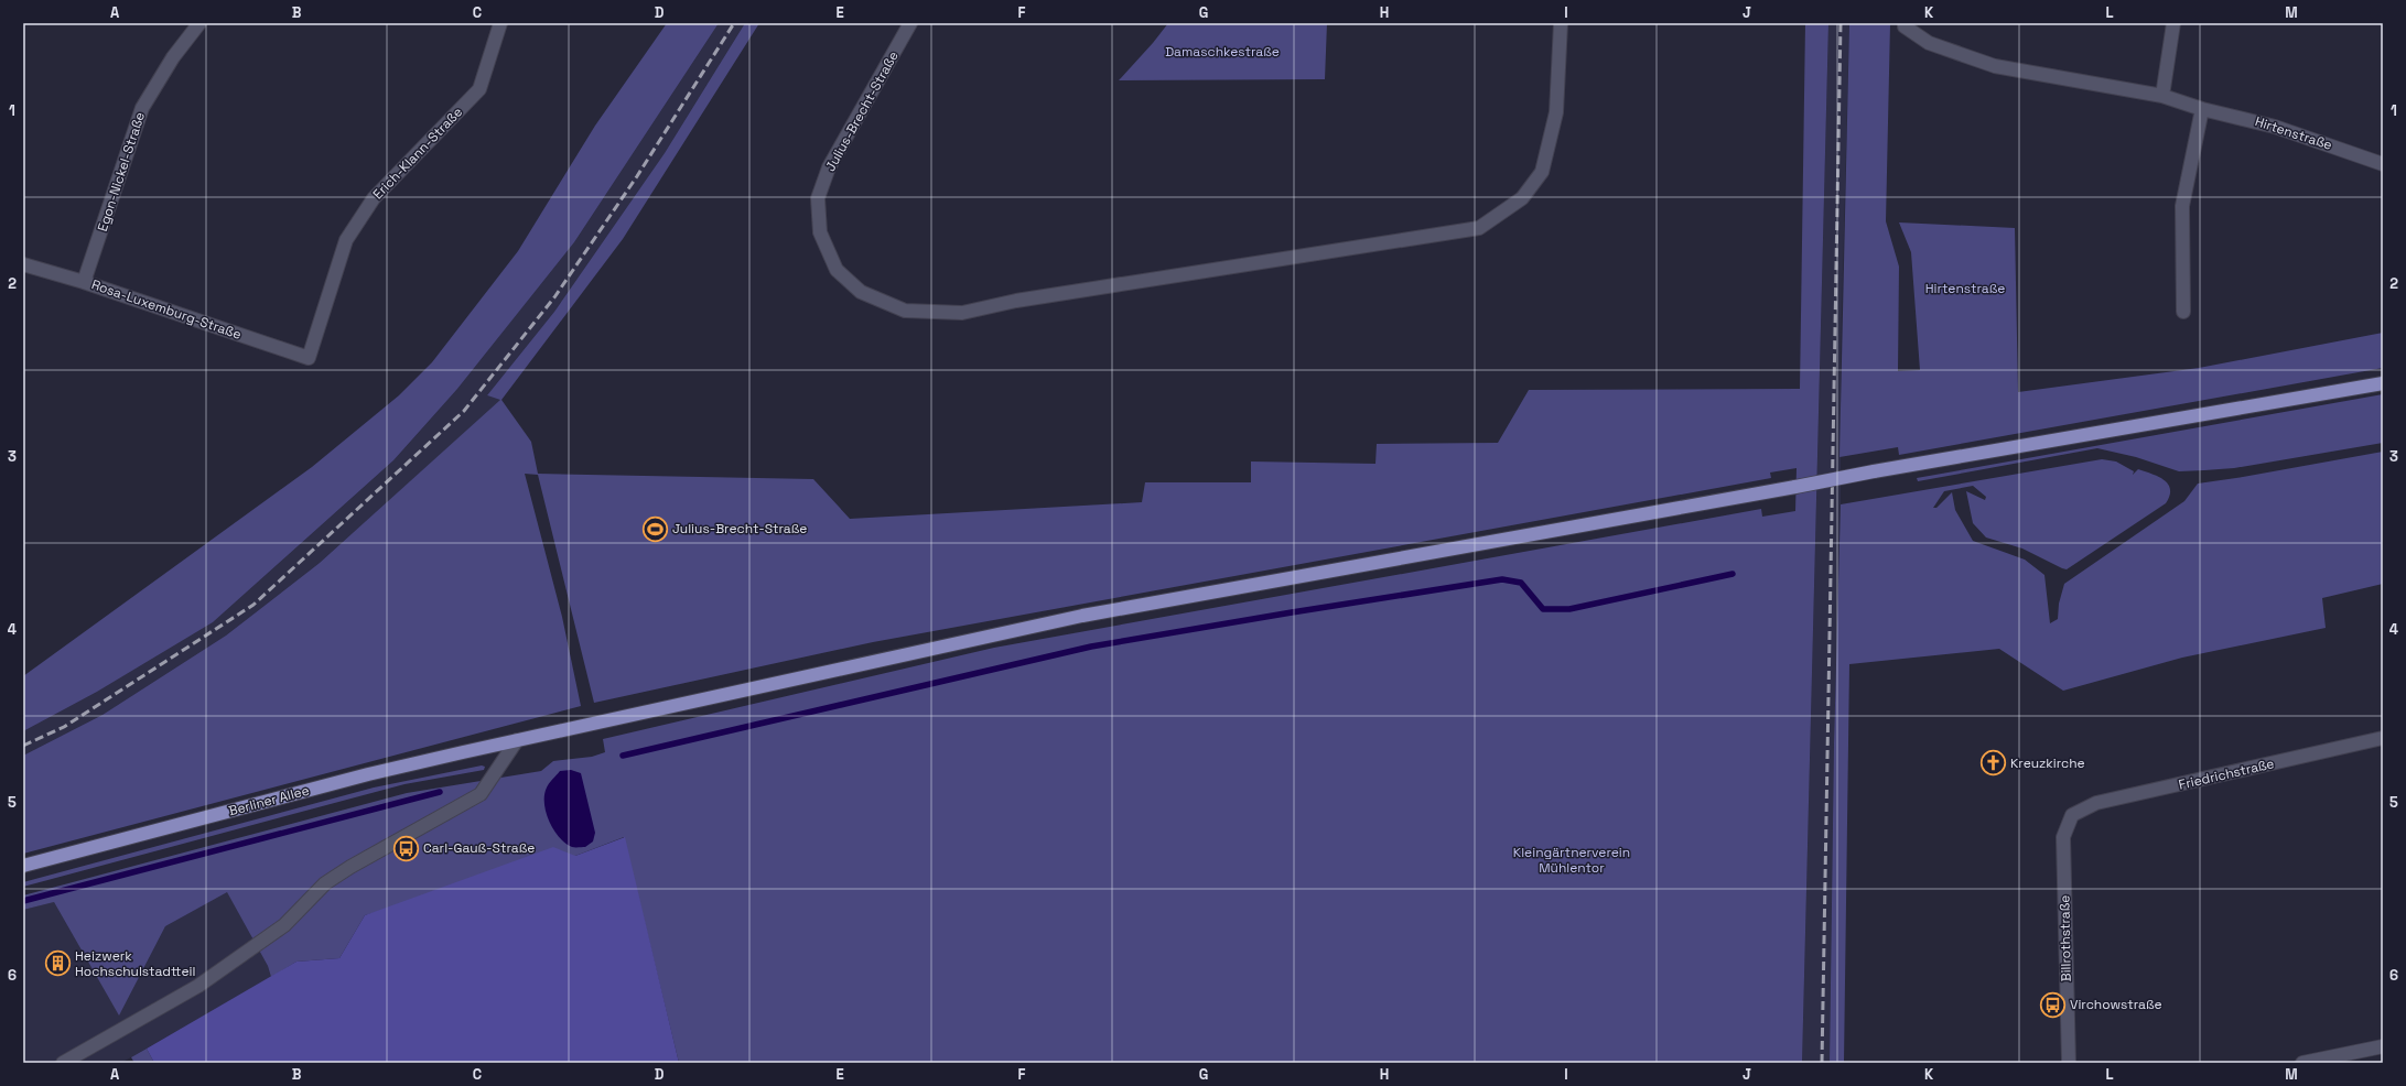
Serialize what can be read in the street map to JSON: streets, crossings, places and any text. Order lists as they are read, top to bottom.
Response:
{
  "streets": {
    "main road": ["Berliner Allee"],
    "street": [
      "Julius-Brecht-Straße",
      "Hirtenstraße",
      "Erich-Klann-Straße",
      "Egon-Nickel-Straße",
      "Rosa-Luxemburg-Straße",
      "Friedrichstraße",
      "Billrothstraße"
    ]
  },
  "crossings": [
    ["Erich-Klann-Straße", "Rosa-Luxemburg-Straße"],
    ["Egon-Nickel-Straße", "Rosa-Luxemburg-Straße"],
    ["Friedrichstraße", "Billrothstraße"]
  ],
  "parks": ["Damaschkestraße", "Hirtenstraße", "Kleingärtnerverein Mühlentor"],
  "places": {
    "sports": ["Julius-Brecht-Straße"],
    "church": ["Kreuzkirche"],
    "bus stop": ["Carl-Gauß-Straße", "Virchowstraße"],
    "building": ["Heizwerk Hochschulstadtteil"]
  },
  "grid": {
    "columns": [
      "A",
      "B",
      "C",
      "D",
      "E",
      "F",
      "G",
      "H",
      "I",
      "J",
      "K",
      "L",
      "M"
    ],
    "rows": [
      "1",
      "2",
      "3",
      "4",
      "5",
      "6"
    ]
  }
}
